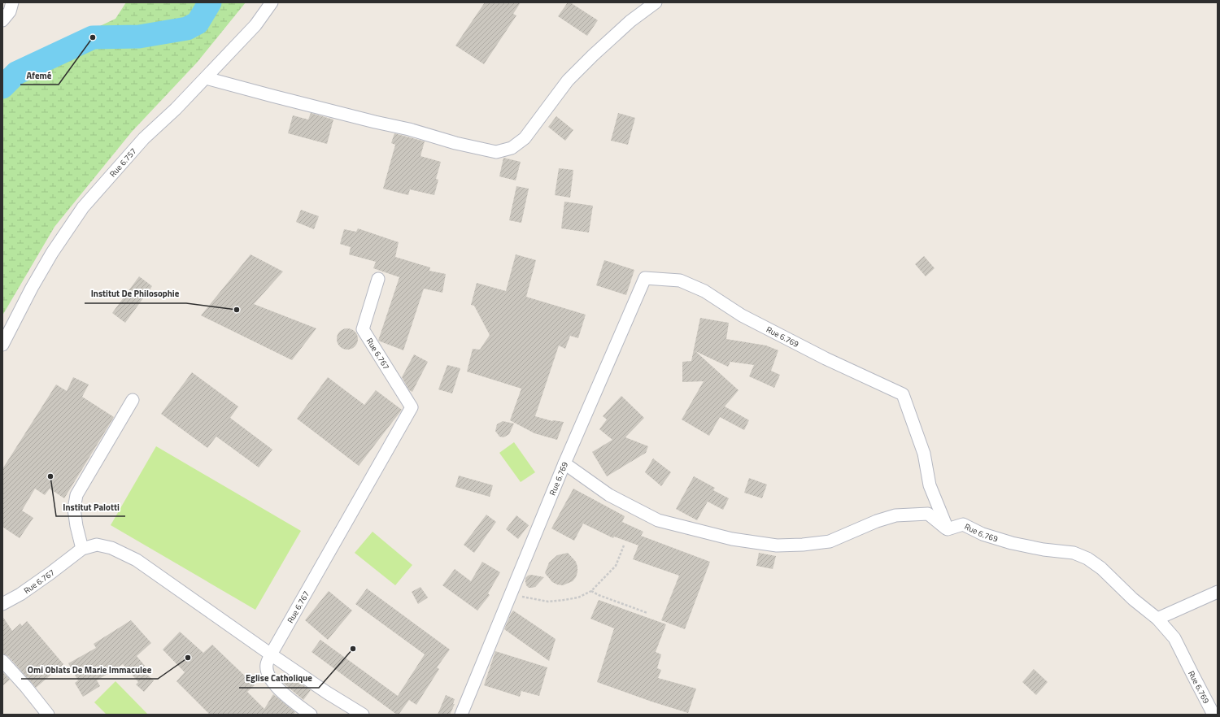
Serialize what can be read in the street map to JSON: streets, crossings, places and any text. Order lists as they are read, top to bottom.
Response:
{
  "streets": {
    "street": ["Rue 6.757", "Rue 6.769", "Rue 6.767"]
  },
  "places": [
    "Afemé",
    "Institut De Philosophie",
    "Institut Palotti",
    "Eglise Catholique",
    "Omi Oblats De Marie Immaculee"
  ]
}
